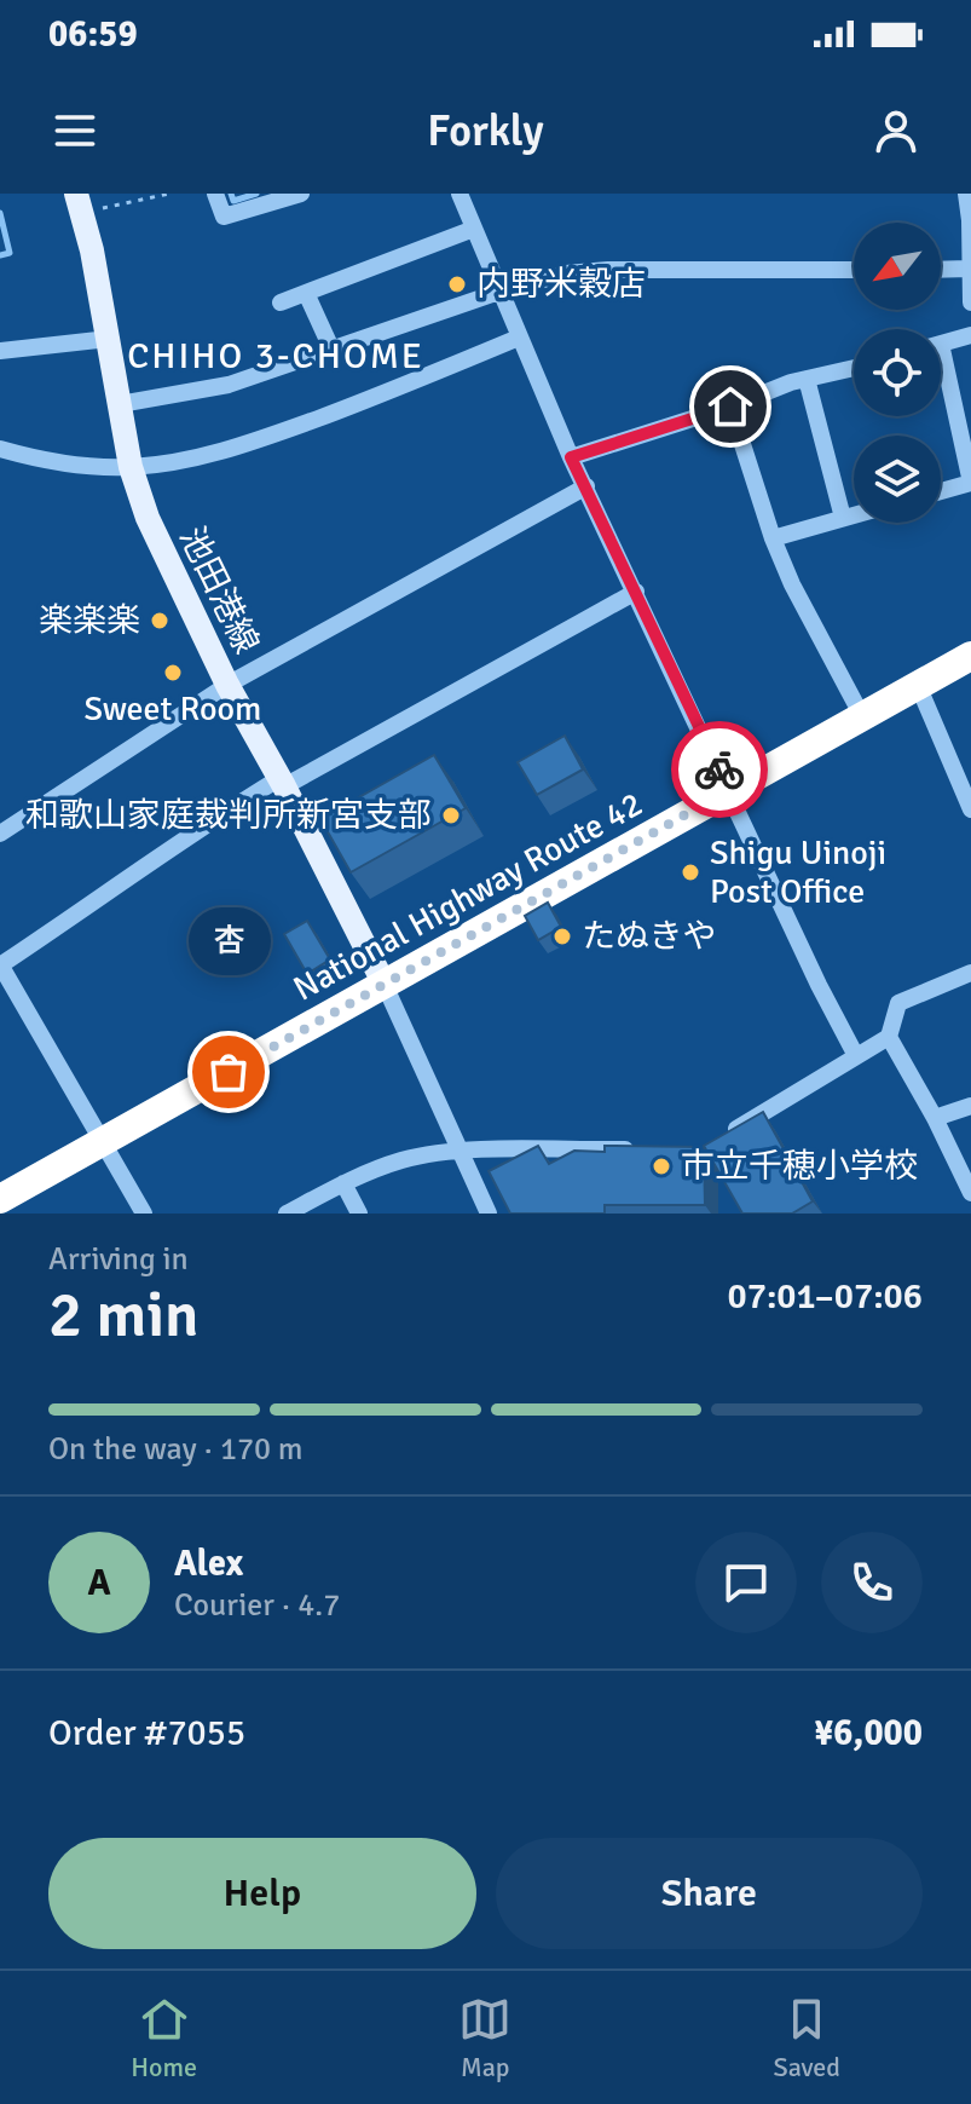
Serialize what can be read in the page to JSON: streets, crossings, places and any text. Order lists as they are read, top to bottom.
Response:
{
  "streets": {
    "highway": ["National Highway Route 42"],
    "main road": ["池田港線"]
  },
  "crossings": [
    ["池田港線", "National Highway Route 42"]
  ],
  "districts": ["CHIHO 3-CHOME"],
  "places": [
    "内野米穀店",
    "楽楽楽",
    "Sweet Room",
    "和歌山家庭裁判所新宮支部",
    "Shigu Uinoji Post Office",
    "たぬきや",
    "杏",
    "市立千穂小学校"
  ],
  "north": "bottom left",
  "page": {
    "status": "06:59",
    "header": "Forkly",
    "bubble": "杏",
    "heading": ["2 min", "Arriving in", "07:01–07:06"],
    "panel": [
      "Alex",
      "Courier · 4.7",
      "Order #7055",
      "¥6,000"
    ],
    "bar": "On the way · 170 m",
    "round": "A",
    "buttons": ["Help", "Share"],
    "tabs": ["Home", "Map", "Saved"]
  }
}
